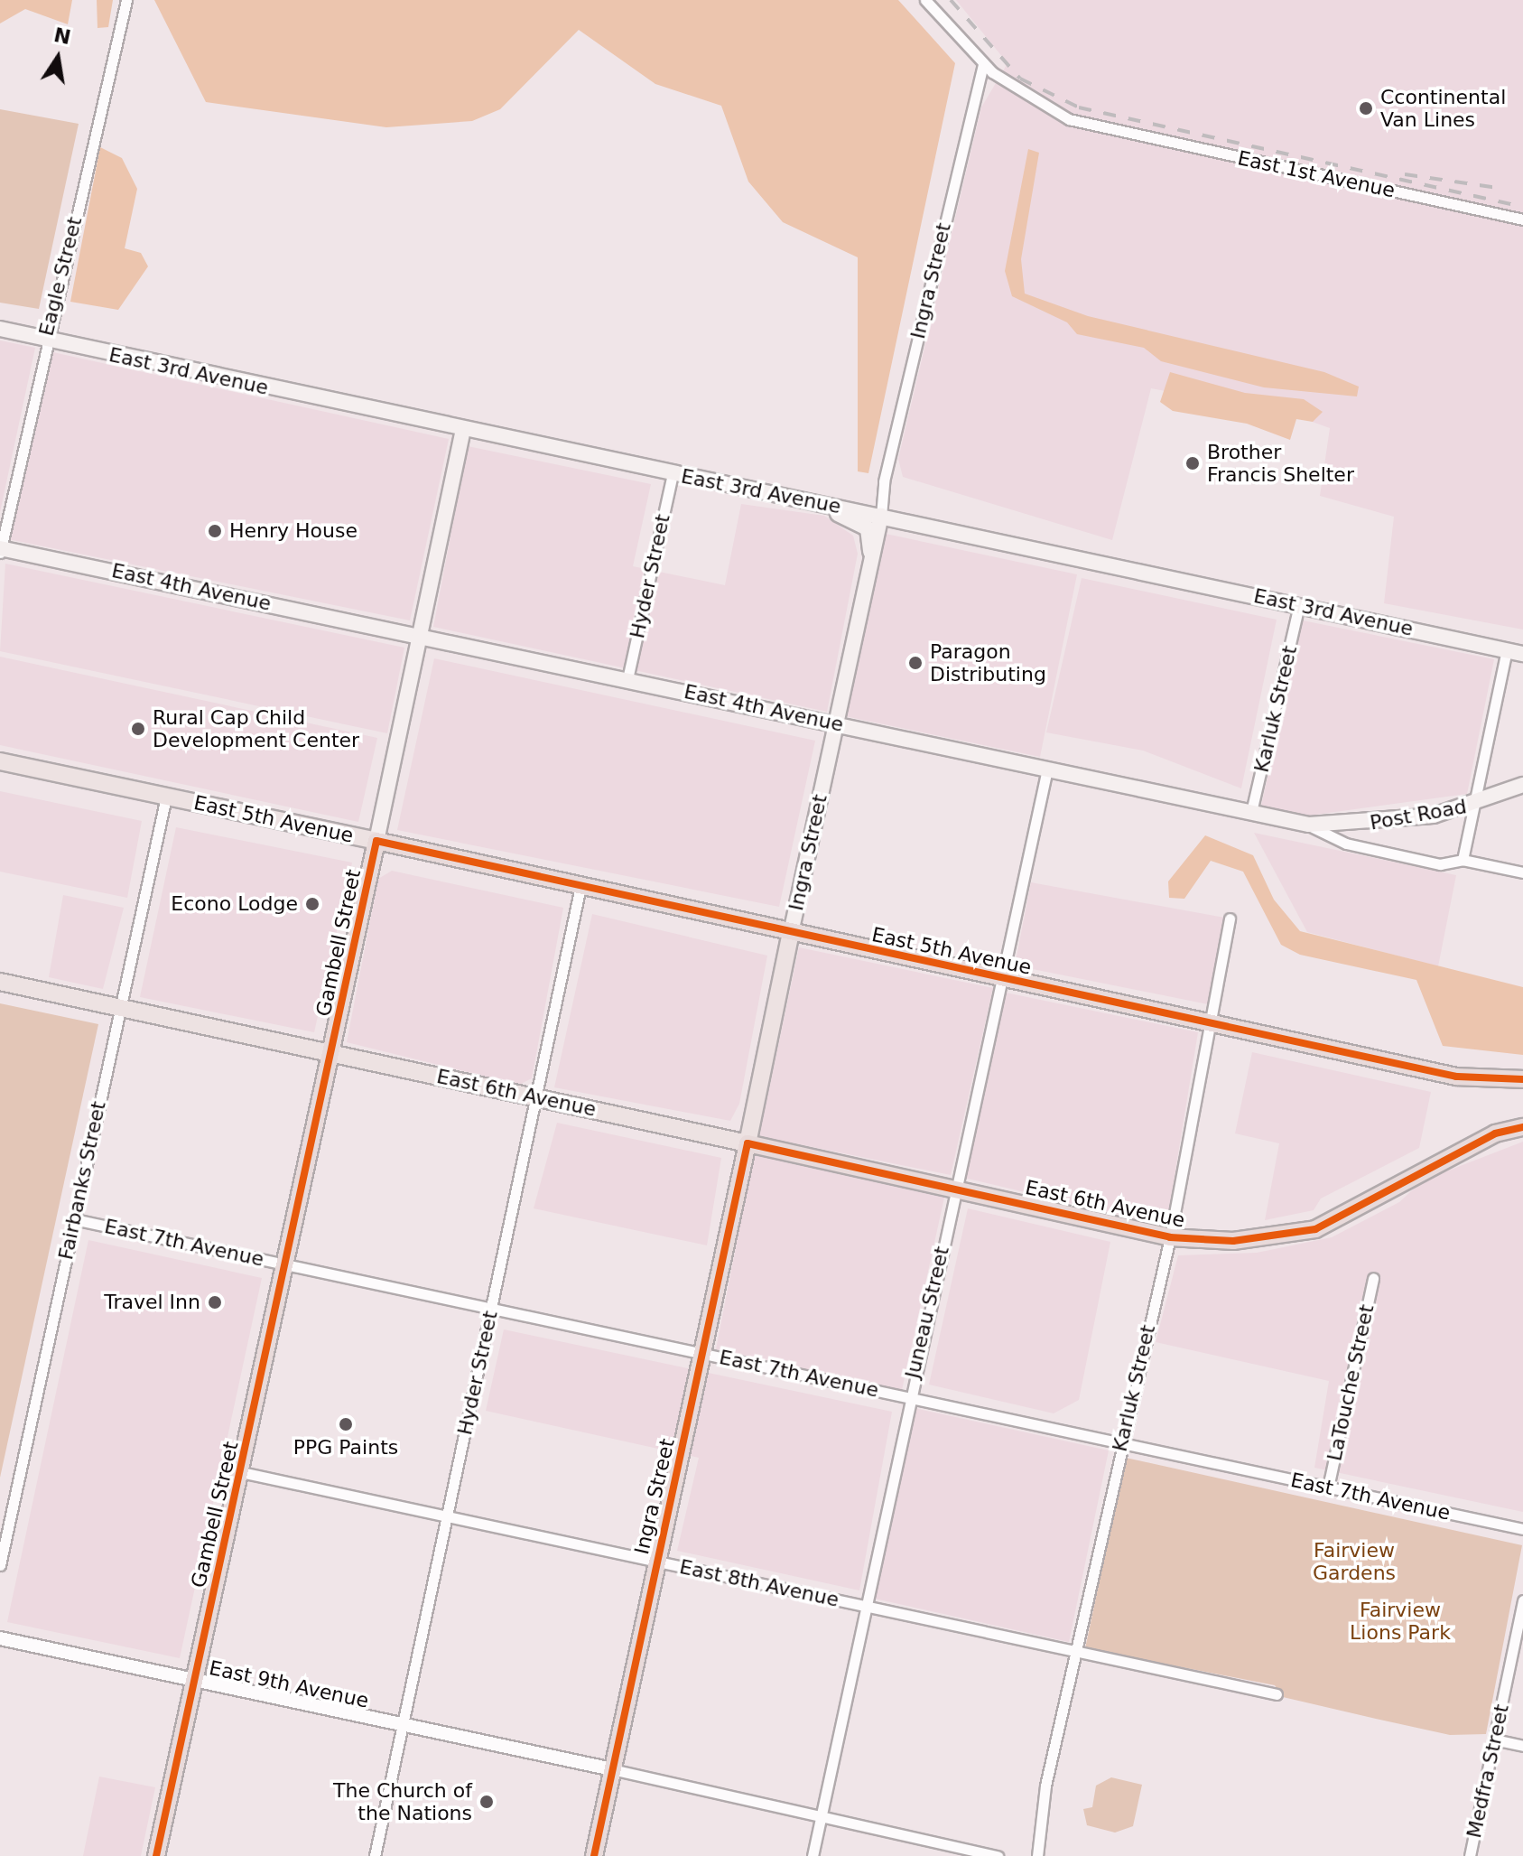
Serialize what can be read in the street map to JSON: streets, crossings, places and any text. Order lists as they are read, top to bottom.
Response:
{
  "streets": {
    "highway": [
      "Ingra Street",
      "East 5th Avenue",
      "Gambell Street",
      "East 6th Avenue"
    ],
    "main road": ["East 3rd Avenue", "East 4th Avenue", "Post Road"],
    "street": [
      "East 1st Avenue",
      "Eagle Street",
      "Hyder Street",
      "Karluk Street",
      "Fairbanks Street",
      "East 7th Avenue",
      "Juneau Street",
      "LaTouche Street",
      "East 8th Avenue",
      "East 9th Avenue",
      "Medfra Street"
    ]
  },
  "crossings": [
    ["East 1st Avenue", "Ingra Street"],
    ["Eagle Street", "East 3rd Avenue"],
    ["Eagle Street", "East 4th Avenue"],
    ["Ingra Street", "East 3rd Avenue"],
    ["Ingra Street", "East 4th Avenue"],
    ["Ingra Street", "East 5th Avenue"],
    ["Ingra Street", "East 6th Avenue"],
    ["Ingra Street", "East 7th Avenue"],
    ["Ingra Street", "East 8th Avenue"],
    ["Ingra Street", "East 9th Avenue"],
    ["East 3rd Avenue", "Hyder Street"],
    ["East 3rd Avenue", "Karluk Street"],
    ["East 3rd Avenue", "Gambell Street"],
    ["Hyder Street", "East 4th Avenue"],
    ["Hyder Street", "East 5th Avenue"],
    ["Hyder Street", "East 6th Avenue"],
    ["Hyder Street", "East 7th Avenue"],
    ["Hyder Street", "East 8th Avenue"],
    ["Hyder Street", "East 9th Avenue"],
    ["East 4th Avenue", "Karluk Street"],
    ["East 4th Avenue", "Post Road"],
    ["East 4th Avenue", "Gambell Street"],
    ["East 4th Avenue", "Juneau Street"],
    ["Karluk Street", "East 5th Avenue"],
    ["Karluk Street", "East 6th Avenue"],
    ["Karluk Street", "East 7th Avenue"],
    ["Karluk Street", "East 8th Avenue"],
    ["East 5th Avenue", "Gambell Street"],
    ["East 5th Avenue", "Fairbanks Street"],
    ["East 5th Avenue", "Juneau Street"],
    ["Gambell Street", "East 6th Avenue"],
    ["Gambell Street", "East 7th Avenue"],
    ["Gambell Street", "East 8th Avenue"],
    ["Gambell Street", "East 9th Avenue"],
    ["East 6th Avenue", "Fairbanks Street"],
    ["East 6th Avenue", "Juneau Street"],
    ["Fairbanks Street", "East 7th Avenue"],
    ["East 7th Avenue", "Juneau Street"],
    ["East 7th Avenue", "LaTouche Street"],
    ["Juneau Street", "East 8th Avenue"],
    ["Juneau Street", "East 9th Avenue"]
  ],
  "parks": ["Fairview Gardens", "Fairview Lions Park"],
  "places": [
    "Ccontinental Van Lines",
    "Brother Francis Shelter",
    "Henry House",
    "Paragon Distributing",
    "Rural Cap Child Development Center",
    "Econo Lodge",
    "Travel Inn",
    "PPG Paints",
    "The Church of the Nations"
  ],
  "north": "top"
}
